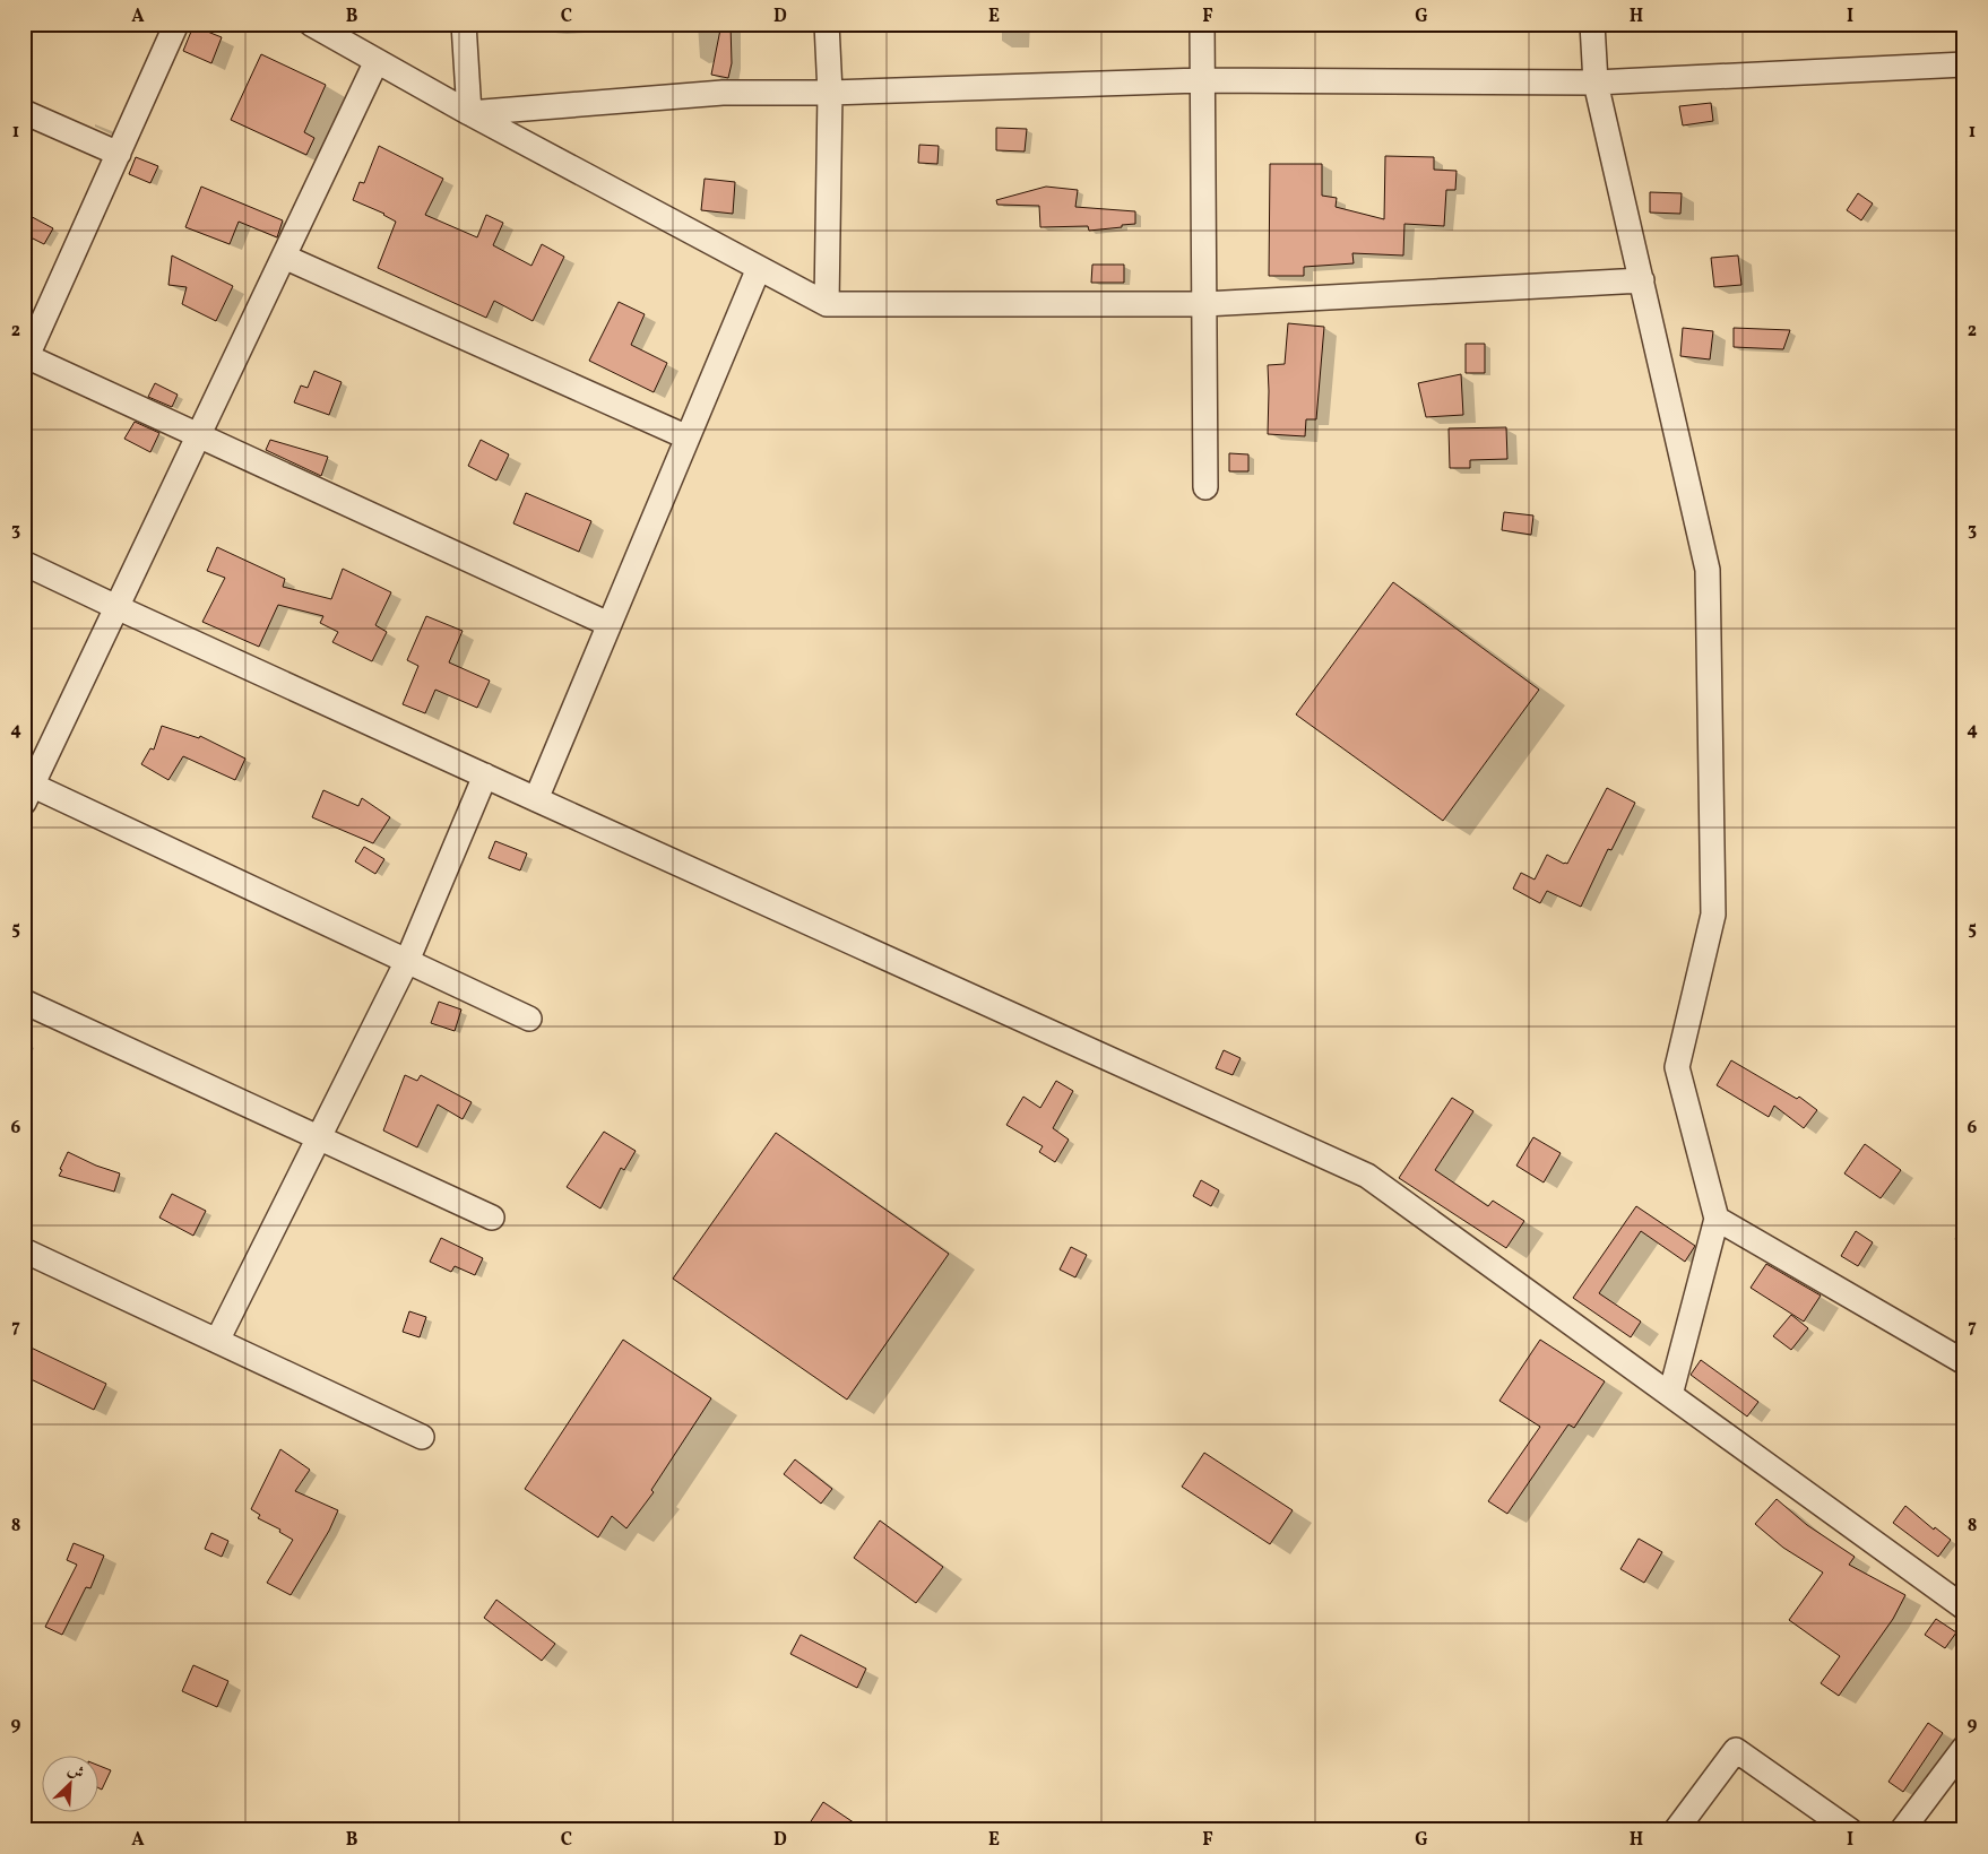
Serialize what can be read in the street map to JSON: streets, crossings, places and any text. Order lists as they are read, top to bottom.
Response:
{
  "north": "top right",
  "grid": {
    "columns": [
      "A",
      "B",
      "C",
      "D",
      "E",
      "F",
      "G",
      "H",
      "I"
    ],
    "rows": [
      "1",
      "2",
      "3",
      "4",
      "5",
      "6",
      "7",
      "8",
      "9"
    ]
  }
}
